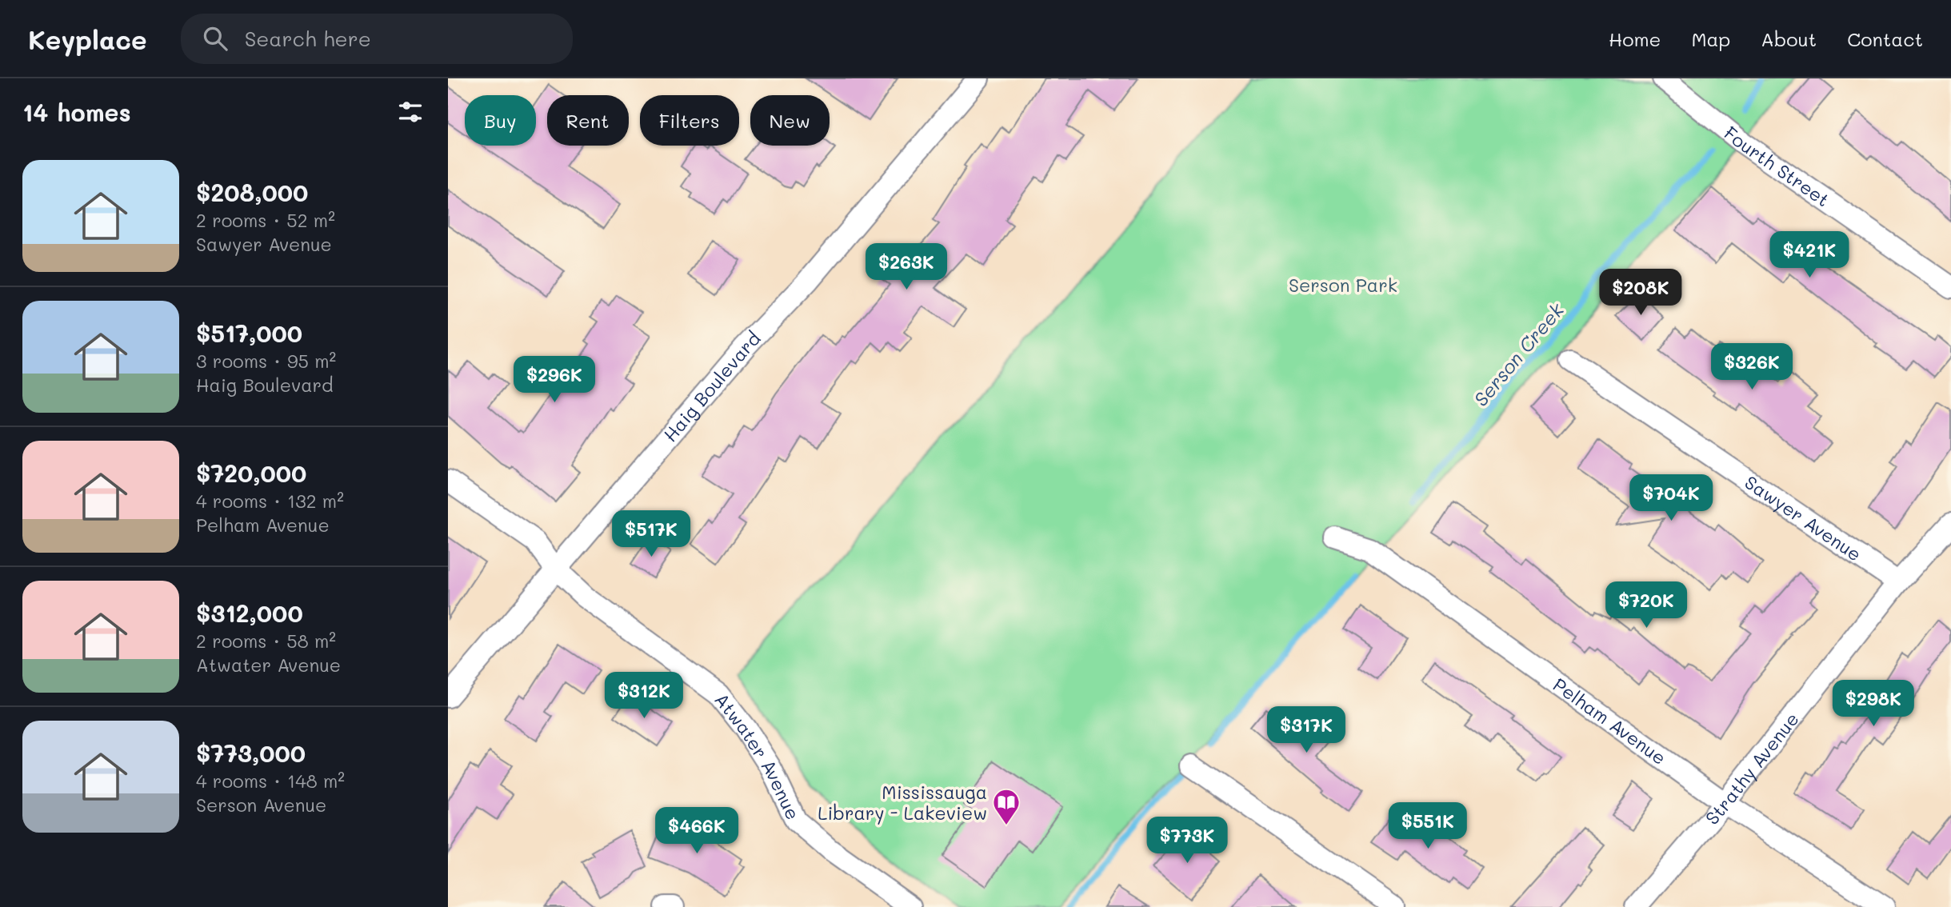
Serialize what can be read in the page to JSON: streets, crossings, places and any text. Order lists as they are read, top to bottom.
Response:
{
  "streets": {
    "street": [
      "Fourth Street",
      "Haig Boulevard",
      "Sawyer Avenue",
      "Pelham Avenue",
      "Atwater Avenue",
      "Strathy Avenue"
    ]
  },
  "crossings": [
    ["Haig Boulevard", "Atwater Avenue"],
    ["Sawyer Avenue", "Strathy Avenue"],
    ["Pelham Avenue", "Strathy Avenue"]
  ],
  "water": ["Serson Creek"],
  "parks": ["Serson Park"],
  "places": {
    "library": ["Mississauga Library - Lakeview"]
  },
  "page": {
    "header": "Keyplace",
    "search": "Search here",
    "nav": [
      "Home",
      "Map",
      "About",
      "Contact"
    ],
    "heading": "14 homes",
    "chip": [
      "Buy",
      "Rent",
      "Filters",
      "New"
    ],
    "list": [
      {
        "name": "$208,000",
        "note": "2 rooms · 52 m² · Sawyer Avenue"
      },
      {
        "name": "$517,000",
        "note": "3 rooms · 95 m² · Haig Boulevard"
      },
      {
        "name": "$720,000",
        "note": "4 rooms · 132 m² · Pelham Avenue"
      },
      {
        "name": "$312,000",
        "note": "2 rooms · 58 m² · Atwater Avenue"
      },
      {
        "name": "$773,000",
        "note": "4 rooms · 148 m² · Serson Avenue"
      }
    ],
    "price": [
      "$421K",
      "$263K",
      "$208K",
      "$326K",
      "$296K",
      "$704K",
      "$517K",
      "$720K",
      "$312K",
      "$298K",
      "$317K",
      "$551K",
      "$466K",
      "$773K"
    ]
  }
}
